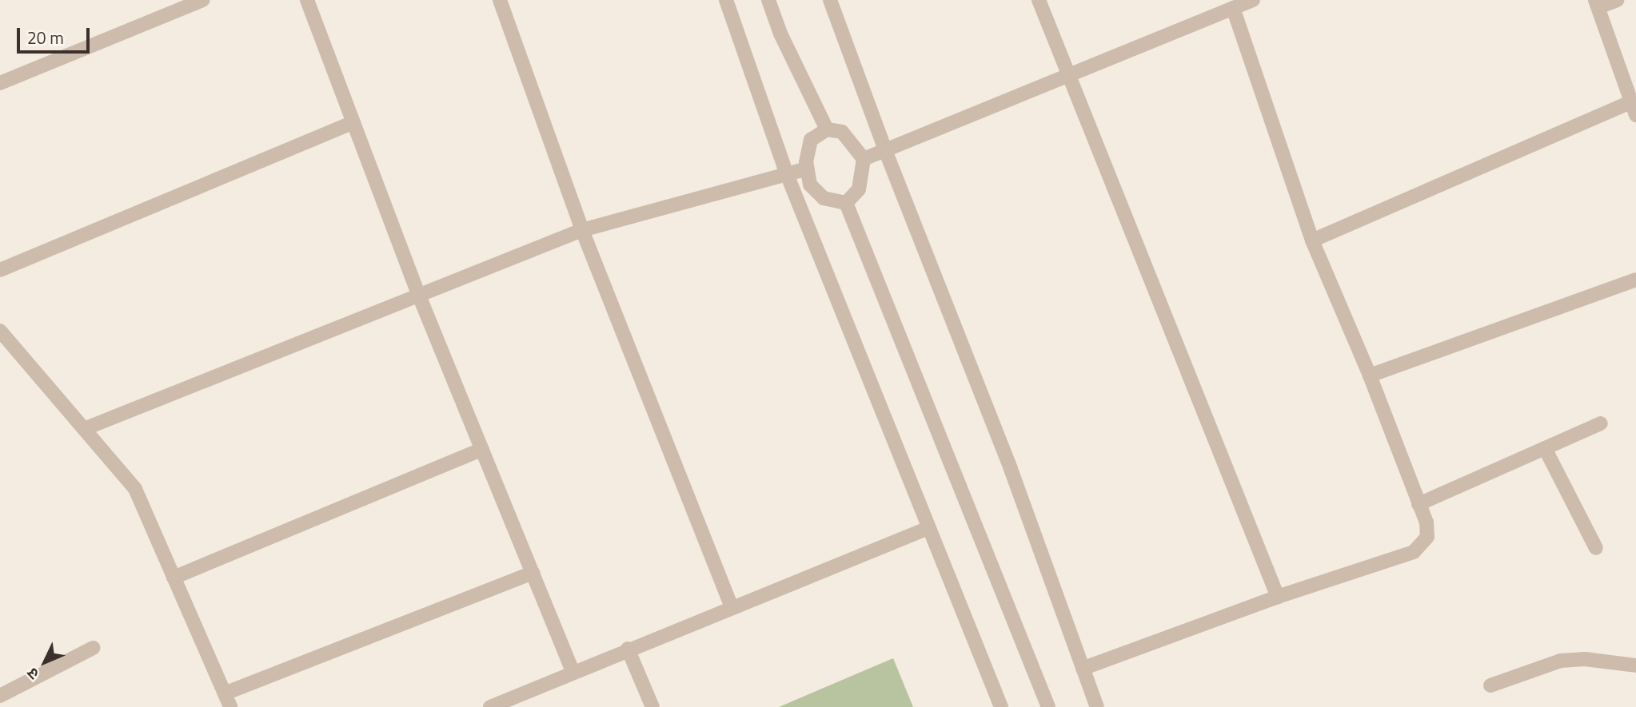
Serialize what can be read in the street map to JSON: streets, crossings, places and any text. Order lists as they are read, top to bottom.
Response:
{
  "scale_bar": "20 m",
  "north": "bottom left"
}
